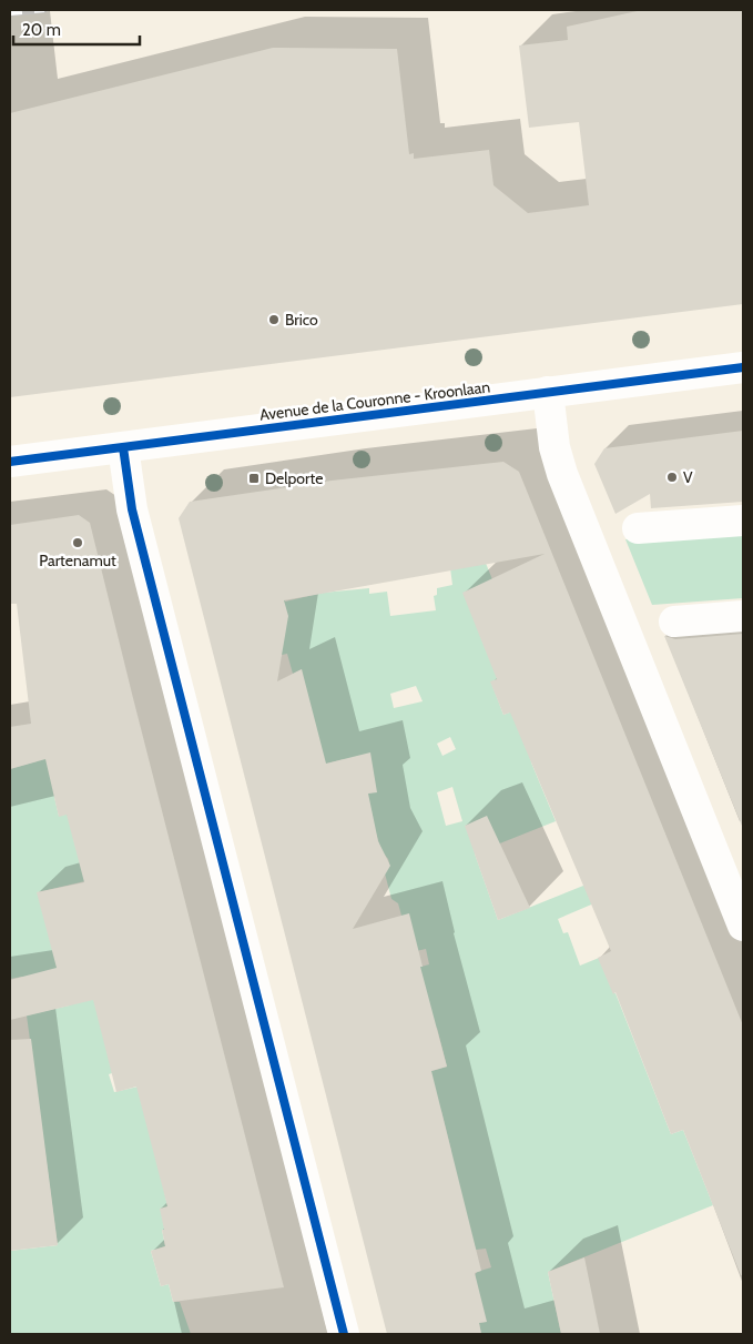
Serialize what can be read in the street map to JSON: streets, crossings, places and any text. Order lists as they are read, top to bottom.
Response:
{
  "streets": {
    "street": ["Avenue de la Couronne - Kroonlaan"]
  },
  "places": {
    "other": ["Brico", "V", "Partenamut"],
    "transit": ["Delporte"]
  },
  "scale_bar": "20 m"
}
